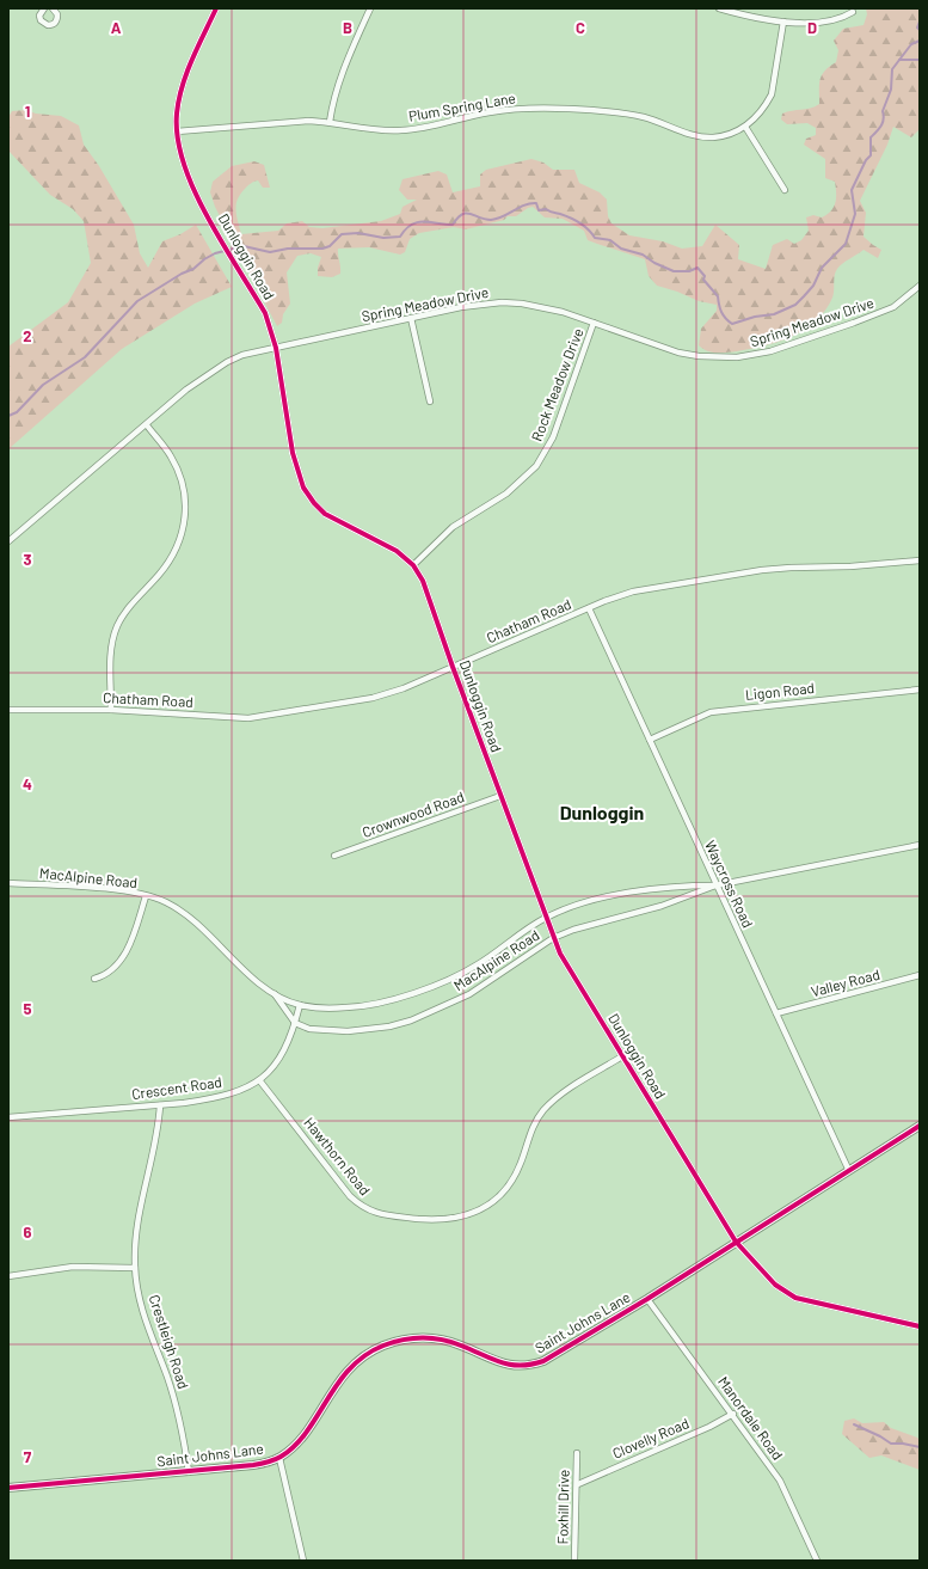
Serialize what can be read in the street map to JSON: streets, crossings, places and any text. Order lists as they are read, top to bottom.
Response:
{
  "streets": {
    "street": [
      "Plum Spring Lane",
      "Dunloggin Road",
      "Spring Meadow Drive",
      "Rock Meadow Drive",
      "Chatham Road",
      "Ligon Road",
      "Crownwood Road",
      "MacAlpine Road",
      "Waycross Road",
      "Valley Road",
      "Crescent Road",
      "Hawthorn Road",
      "Saint Johns Lane",
      "Crestleigh Road",
      "Manordale Road",
      "Clovelly Road",
      "Foxhill Drive"
    ]
  },
  "crossings": [
    ["Plum Spring Lane", "Dunloggin Road"],
    ["Dunloggin Road", "Spring Meadow Drive"],
    ["Dunloggin Road", "Rock Meadow Drive"],
    ["Dunloggin Road", "Chatham Road"],
    ["Dunloggin Road", "Crownwood Road"],
    ["Dunloggin Road", "MacAlpine Road"],
    ["Dunloggin Road", "Hawthorn Road"],
    ["Dunloggin Road", "Saint Johns Lane"],
    ["Spring Meadow Drive", "Rock Meadow Drive"],
    ["Chatham Road", "Waycross Road"],
    ["Ligon Road", "Waycross Road"],
    ["MacAlpine Road", "Waycross Road"],
    ["MacAlpine Road", "Crescent Road"],
    ["Waycross Road", "Valley Road"],
    ["Waycross Road", "Saint Johns Lane"],
    ["Crescent Road", "Hawthorn Road"],
    ["Crescent Road", "Crestleigh Road"],
    ["Saint Johns Lane", "Crestleigh Road"],
    ["Saint Johns Lane", "Manordale Road"],
    ["Manordale Road", "Clovelly Road"],
    ["Clovelly Road", "Foxhill Drive"]
  ],
  "districts": ["Dunloggin"],
  "grid": {
    "columns": [
      "A",
      "B",
      "C",
      "D"
    ],
    "rows": [
      "1",
      "2",
      "3",
      "4",
      "5",
      "6",
      "7"
    ]
  }
}
